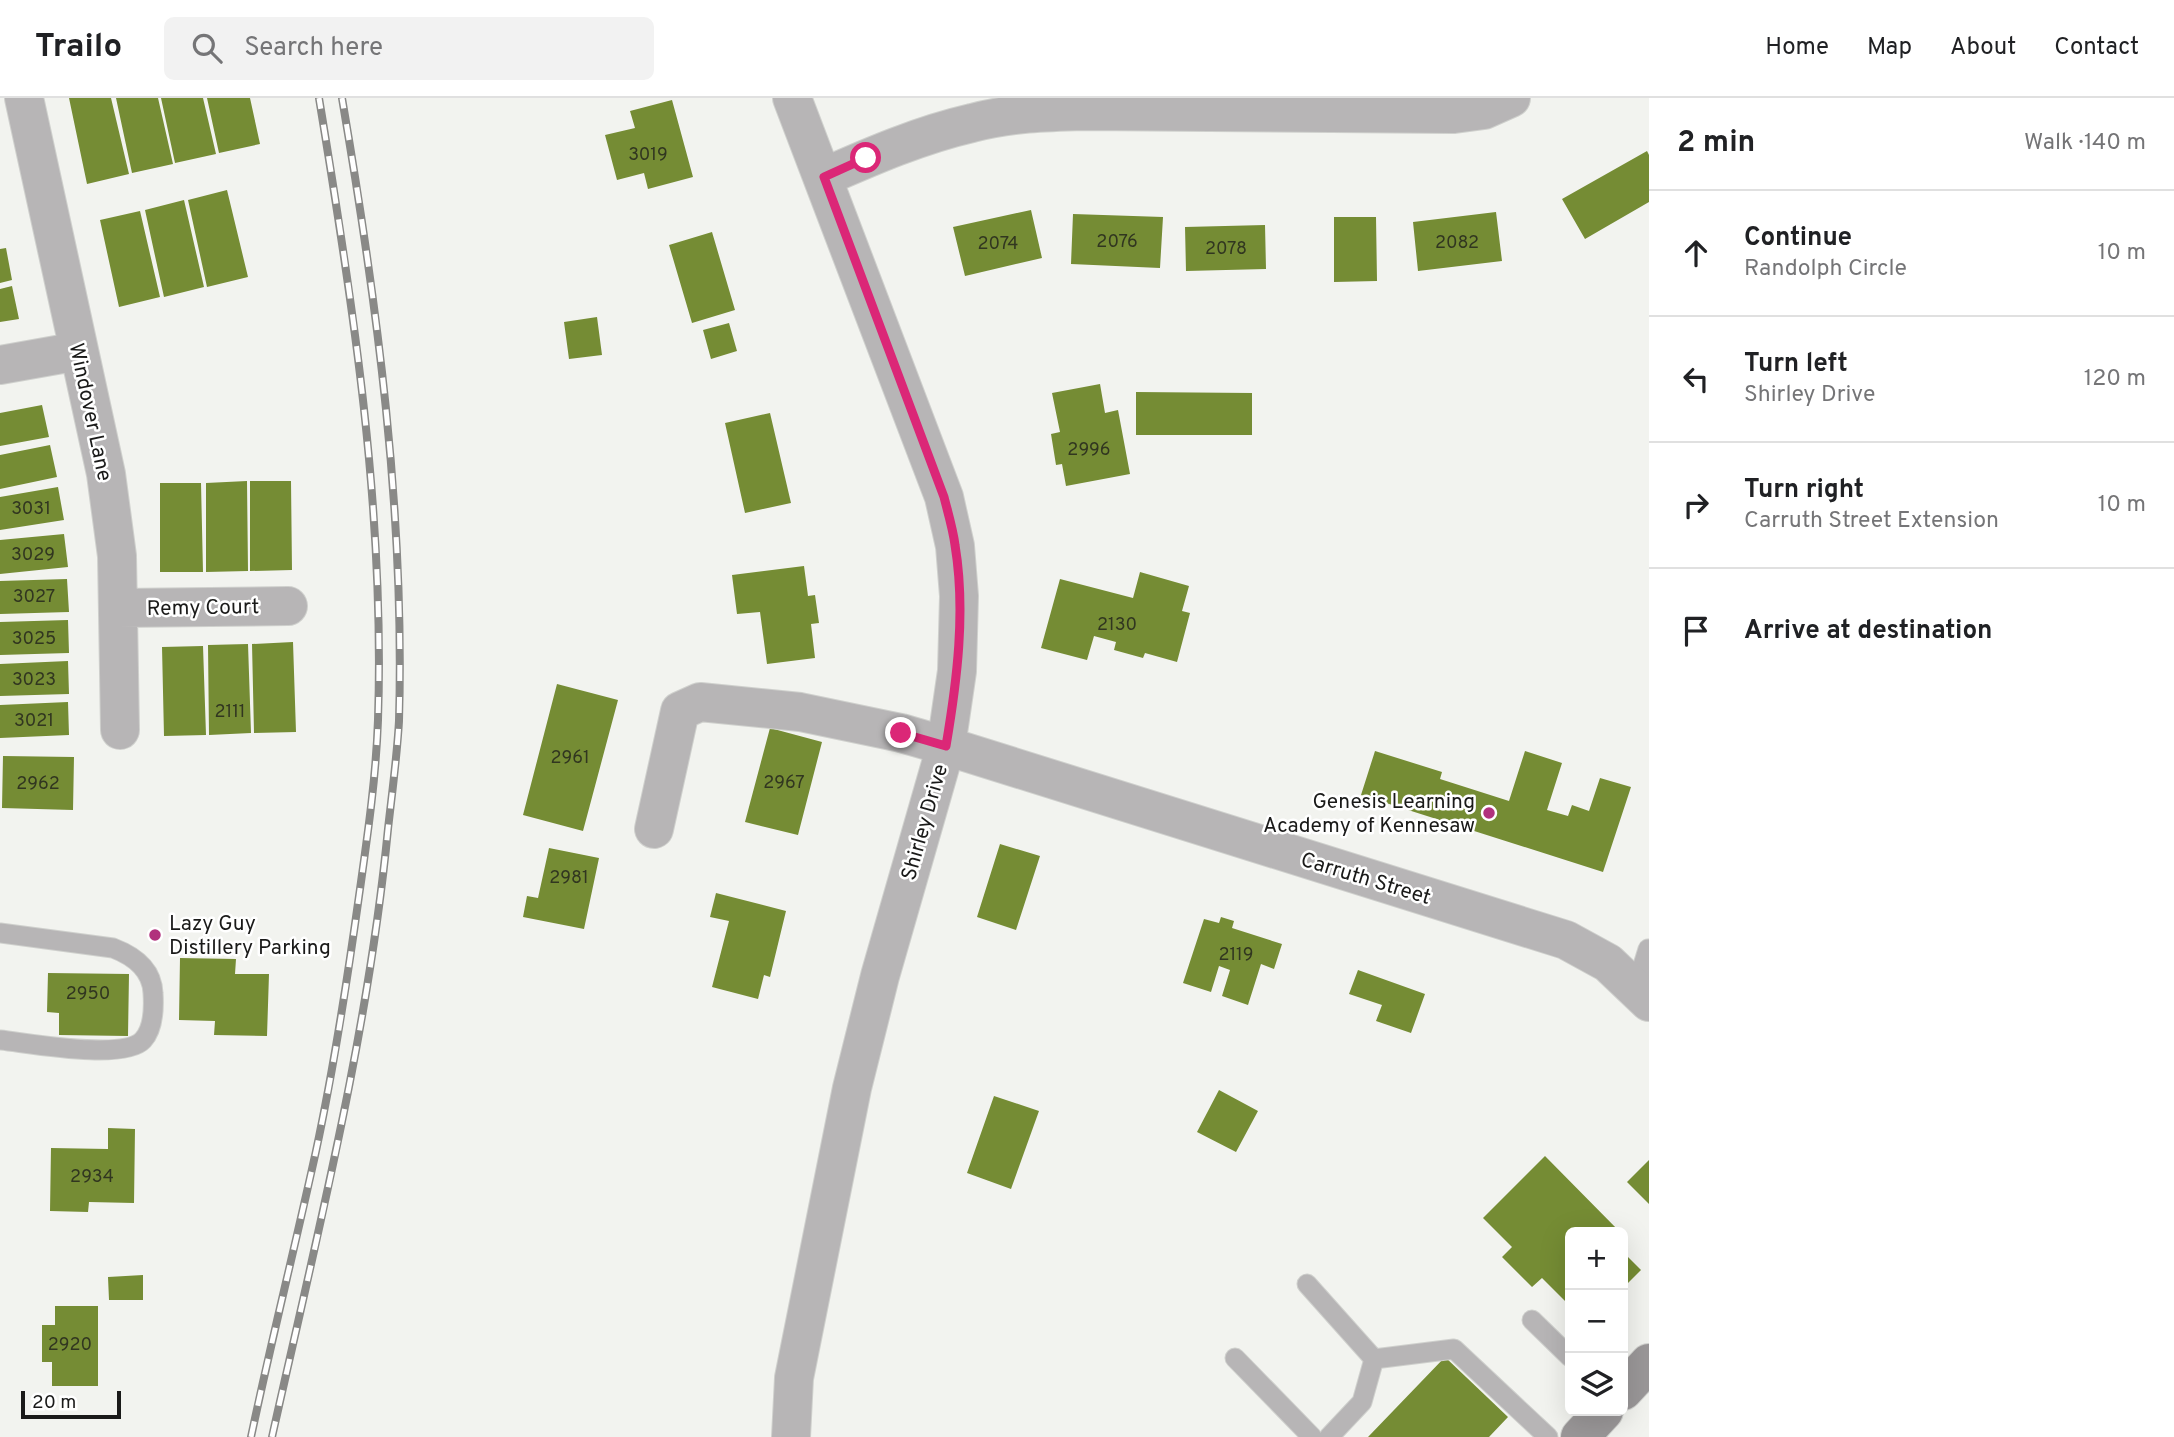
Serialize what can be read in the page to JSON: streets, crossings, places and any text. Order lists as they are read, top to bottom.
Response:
{
  "streets": {
    "street": [
      "Windover Lane",
      "Remy Court",
      "Shirley Drive",
      "Carruth Street"
    ]
  },
  "crossings": [
    ["Windover Lane", "Remy Court"],
    ["Shirley Drive", "Carruth Street"]
  ],
  "places": ["Genesis Learning Academy of Kennesaw", "Lazy Guy Distillery Parking"],
  "house_numbers": [
    "3019",
    "2076",
    "2082",
    "2074",
    "2078",
    "2996",
    "3031",
    "3029",
    "3027",
    "2130",
    "3025",
    "3023",
    "2111",
    "3021",
    "2961",
    "2967",
    "2962",
    "2981",
    "2119",
    "2950",
    "2934",
    "2920"
  ],
  "scale_bar": "20 m",
  "page": {
    "header": "Trailo",
    "search": "Search here",
    "nav": [
      "Home",
      "Map",
      "About",
      "Contact"
    ],
    "heading": ["2 min", "Walk · 140 m"],
    "list": [
      ["Continue", "Randolph Circle", "10 m"],
      ["Turn left", "Shirley Drive", "120 m"],
      ["Turn right", "Carruth Street Extension", "10 m"],
      "Arrive at destination"
    ],
    "map_buttons": ["+", "−"],
    "scale": "20 m"
  }
}
